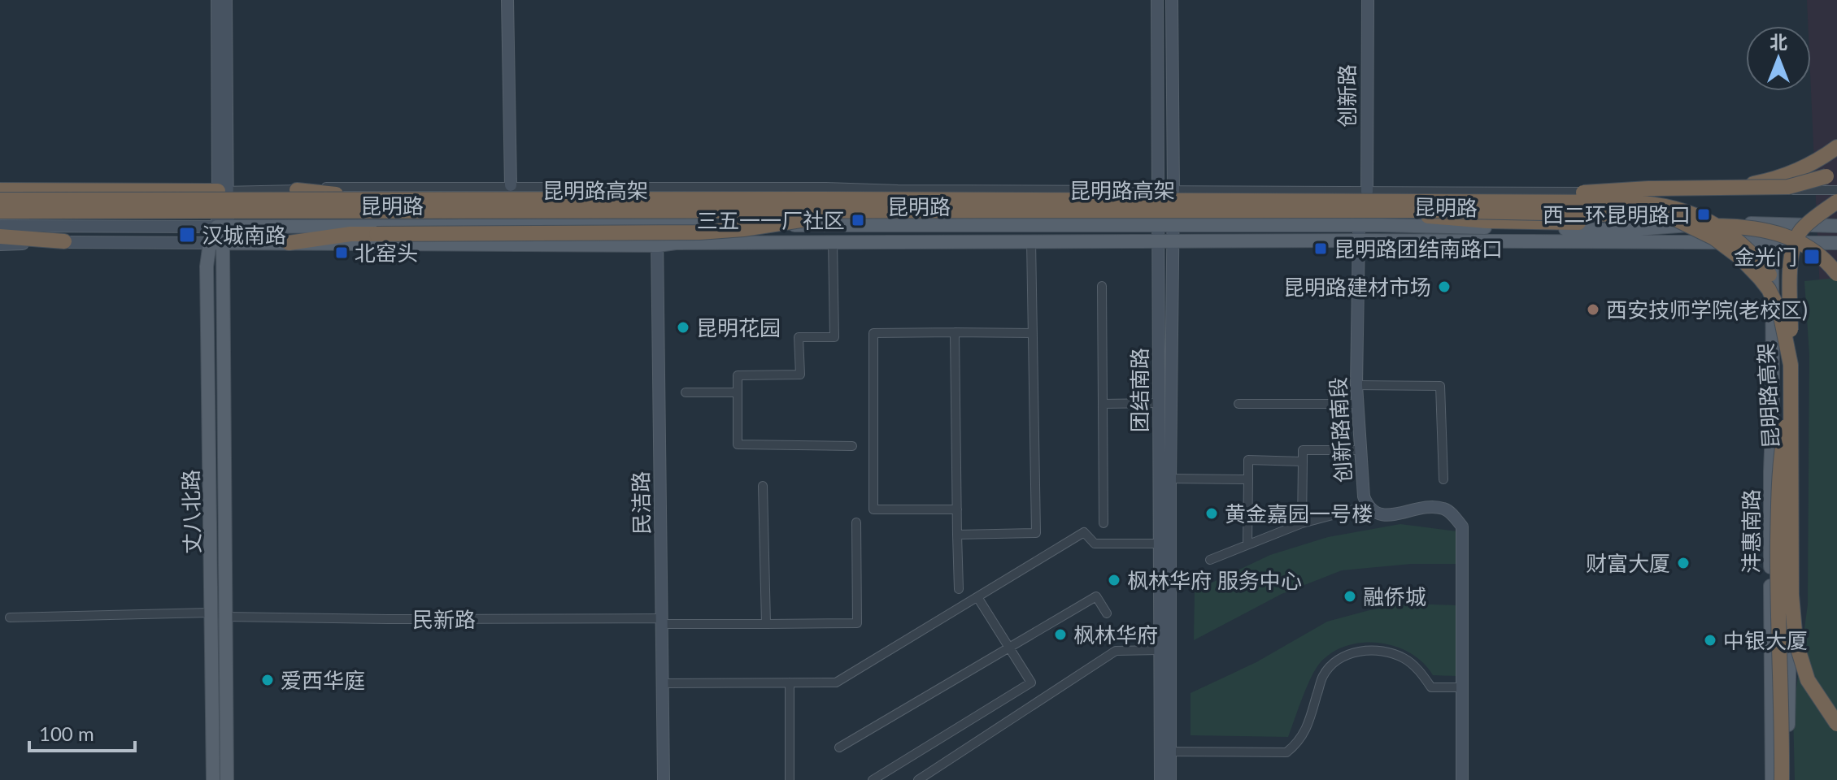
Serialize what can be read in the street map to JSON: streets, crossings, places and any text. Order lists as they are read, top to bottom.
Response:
{
  "streets": {
    "highway": ["昆明路高架"],
    "main road": [
      "创新路",
      "昆明路",
      "团结南路",
      "创新路南段",
      "民洁路",
      "丈八北路",
      "沣惠南路"
    ],
    "street": ["民新路"]
  },
  "crossings": [
    ["创新路", "昆明路"],
    ["昆明路", "团结南路"],
    ["昆明路", "创新路南段"],
    ["昆明路", "民洁路"],
    ["昆明路", "丈八北路"],
    ["昆明路", "沣惠南路"],
    ["民洁路", "民新路"],
    ["丈八北路", "民新路"]
  ],
  "places": {
    "transit": [
      "西二环昆明路口",
      "三五一一厂社区",
      "汉城南路",
      "昆明路团结南路口",
      "北窑头",
      "金光门"
    ],
    "other": [
      "昆明路建材市场",
      "西安技师学院(老校区)",
      "昆明花园",
      "黄金嘉园一号楼",
      "财富大厦",
      "枫林华府 服务中心",
      "融侨城",
      "枫林华府",
      "中银大厦",
      "爱西华庭"
    ]
  },
  "scale_bar": "100 m",
  "north": "top"
}
